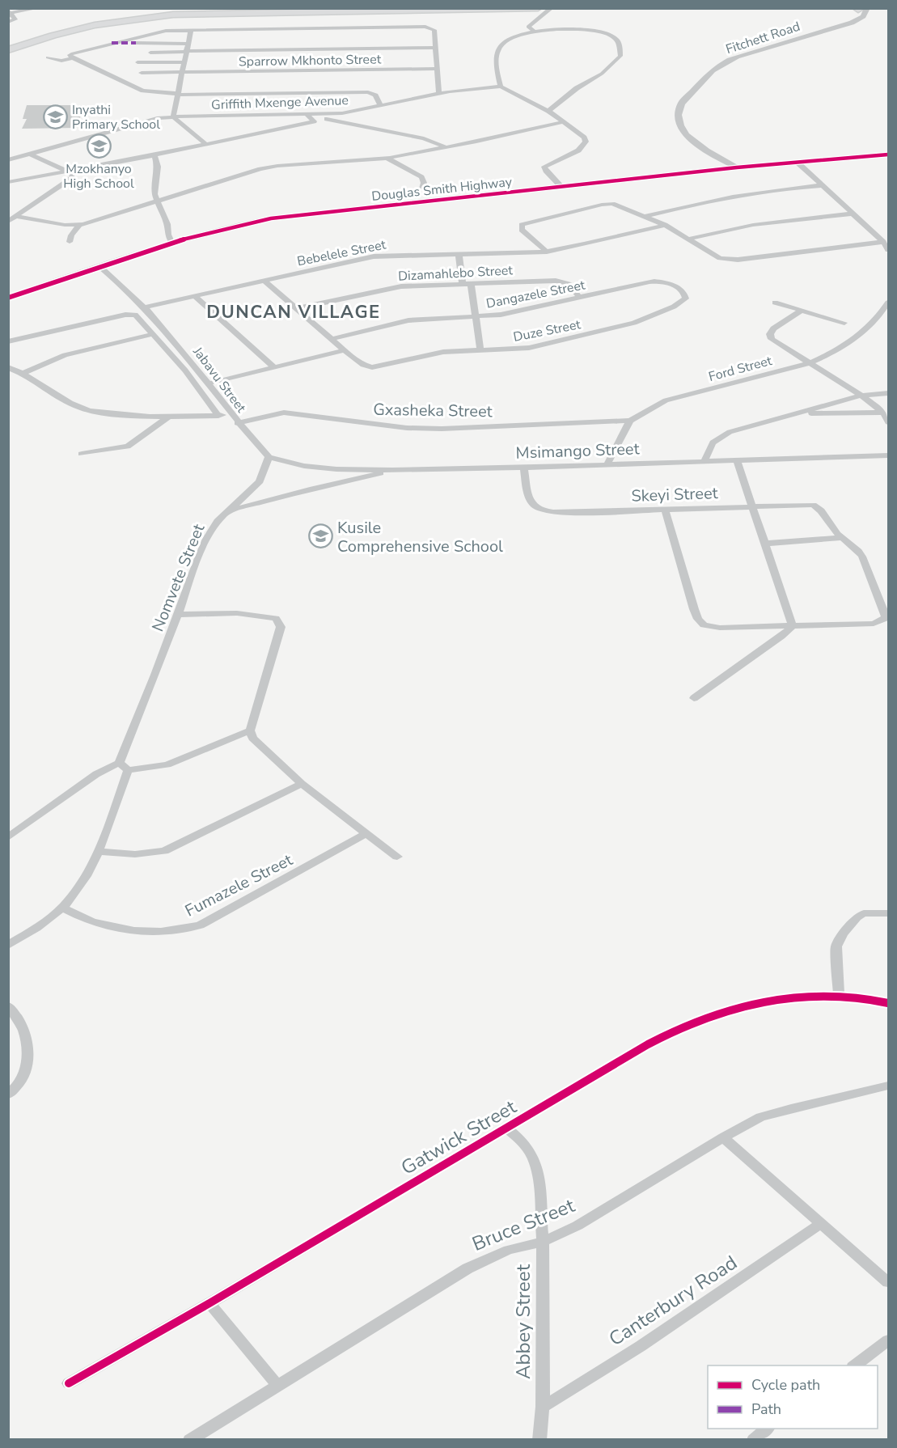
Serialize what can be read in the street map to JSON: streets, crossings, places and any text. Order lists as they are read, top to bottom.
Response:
{
  "streets": {
    "street": [
      "Fitchett Road",
      "Sparrow Mkhonto Street",
      "Griffith Mxenge Avenue",
      "Douglas Smith Highway",
      "Bebelele Street",
      "Dizamahlebo Street",
      "Dangazele Street",
      "Duze Street",
      "Ford Street",
      "Jabavu Street",
      "Gxasheka Street",
      "Msimango Street",
      "Skeyi Street",
      "Nomvete Street",
      "Fumazele Street",
      "Gatwick Street",
      "Bruce Street",
      "Canterbury Road",
      "Abbey Street"
    ]
  },
  "crossings": [
    ["Fitchett Road", "Douglas Smith Highway"],
    ["Douglas Smith Highway", "Jabavu Street"],
    ["Bebelele Street", "Jabavu Street"],
    ["Dizamahlebo Street", "Dangazele Street"],
    ["Dangazele Street", "Duze Street"],
    ["Ford Street", "Gxasheka Street"],
    ["Jabavu Street", "Gxasheka Street"],
    ["Jabavu Street", "Msimango Street"],
    ["Msimango Street", "Skeyi Street"],
    ["Nomvete Street", "Fumazele Street"],
    ["Gatwick Street", "Abbey Street"],
    ["Bruce Street", "Abbey Street"],
    ["Canterbury Road", "Abbey Street"]
  ],
  "districts": ["DUNCAN VILLAGE"],
  "places": {
    "school or university": ["Inyathi Primary School", "Mzokhanyo High School", "Kusile Comprehensive School"]
  },
  "legend": ["Cycle path", "Path"]
}
